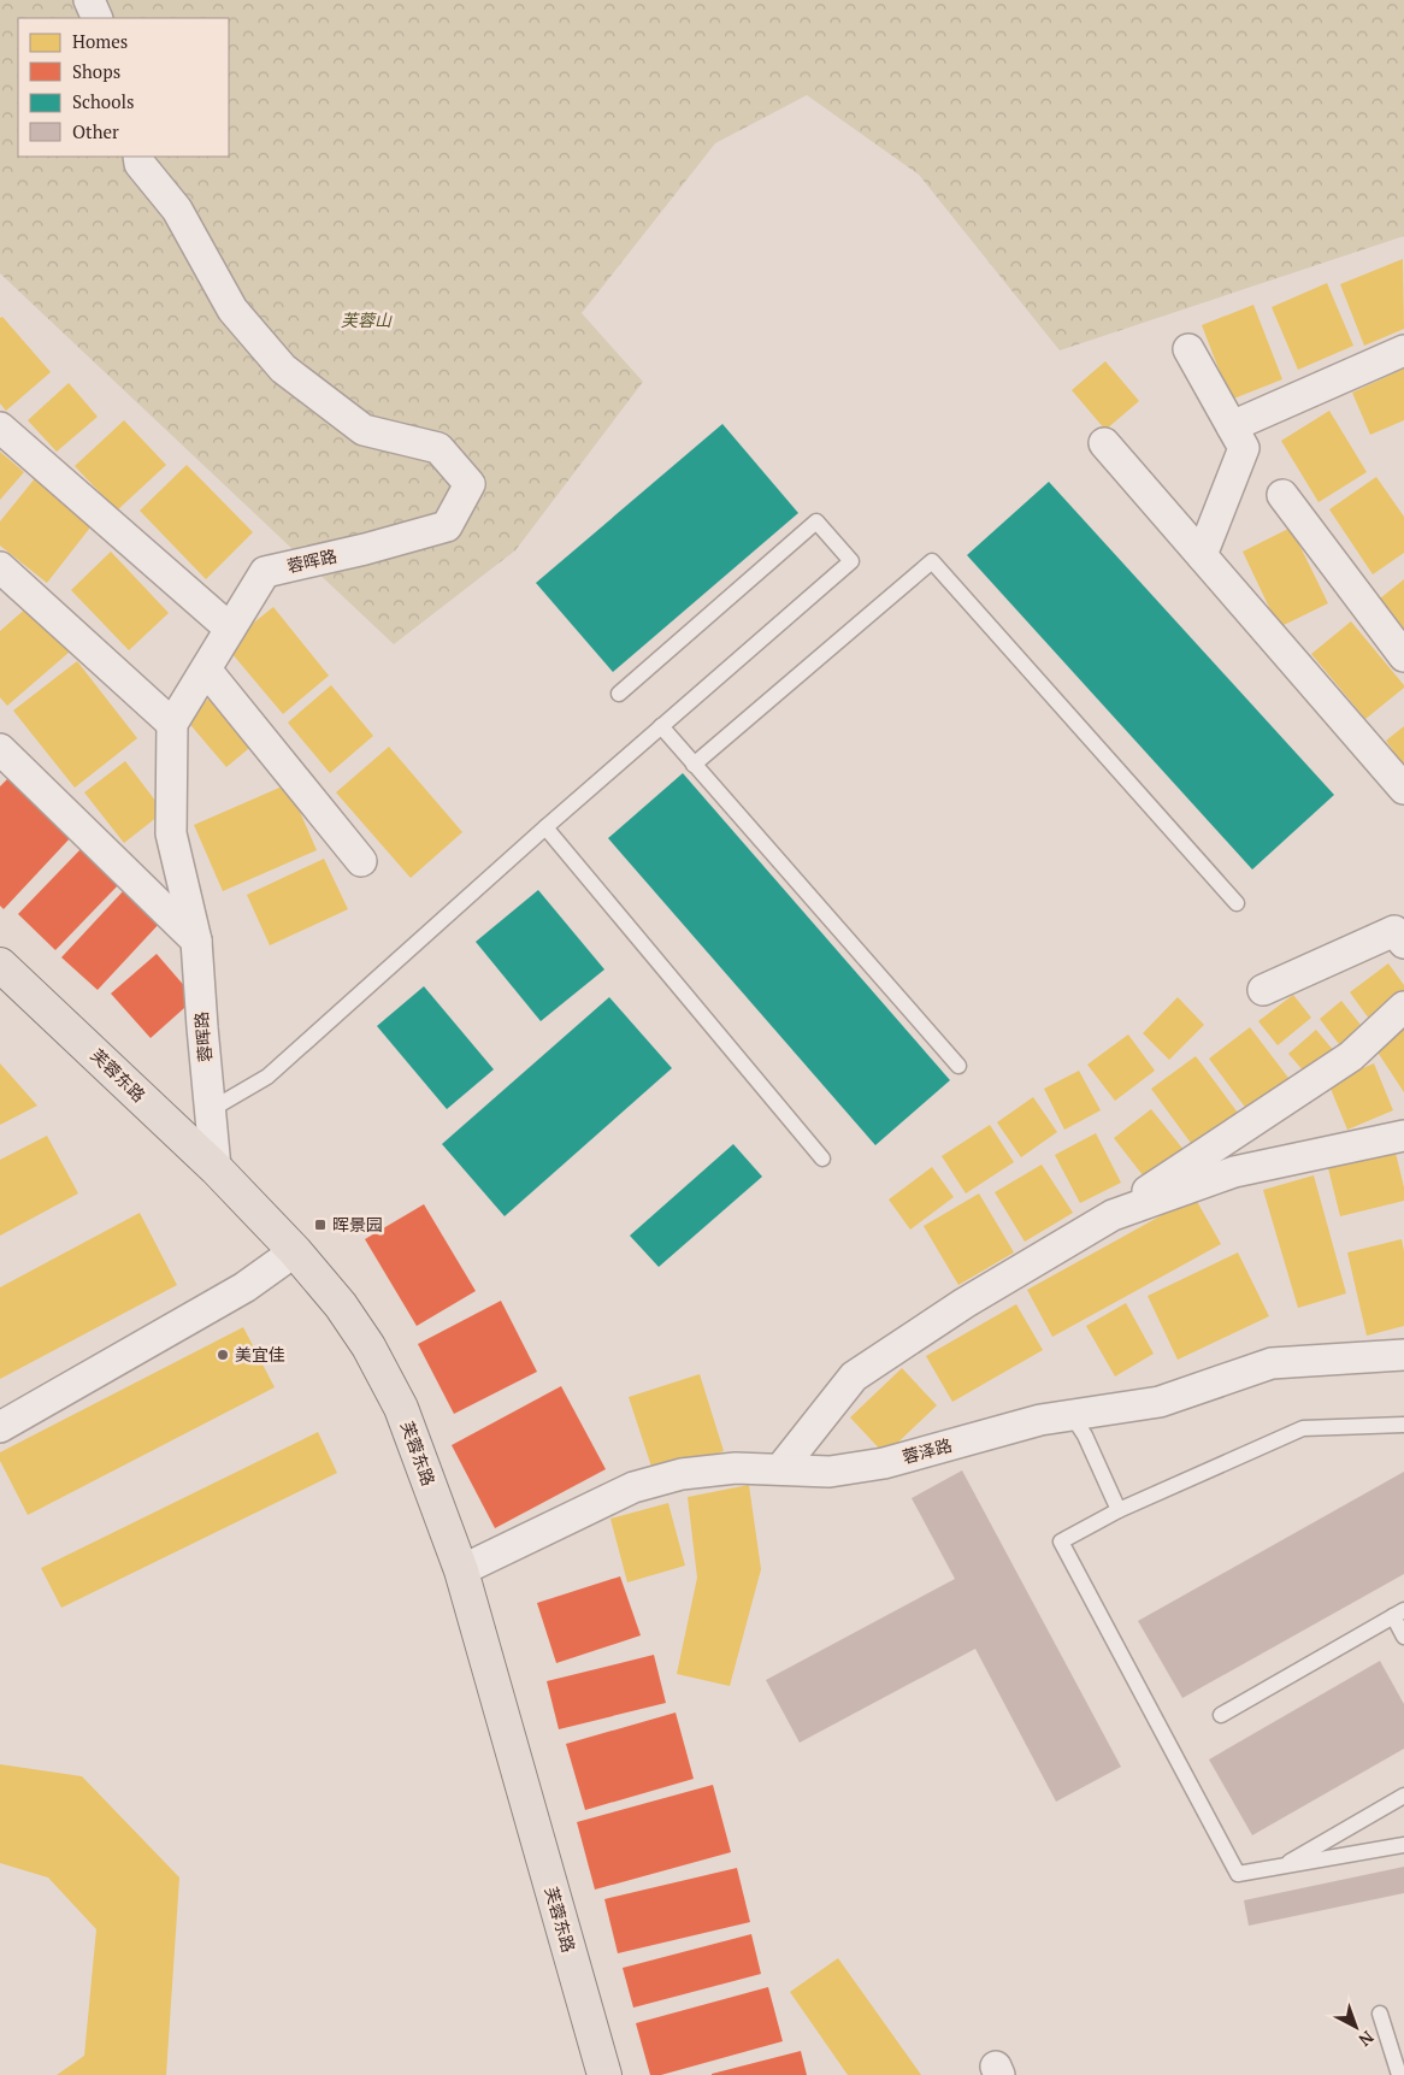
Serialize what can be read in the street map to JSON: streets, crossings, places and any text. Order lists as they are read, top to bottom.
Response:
{
  "streets": {
    "main road": ["芙蓉东路"],
    "street": ["蓉晖路", "蓉泽路"]
  },
  "crossings": [
    ["蓉晖路", "芙蓉东路"],
    ["芙蓉东路", "蓉泽路"]
  ],
  "parks": ["芙蓉山"],
  "places": {
    "transit": ["晖景园"],
    "other": ["美宜佳"]
  },
  "legend": [
    "Homes",
    "Shops",
    "Schools",
    "Other"
  ],
  "north": "bottom right"
}
